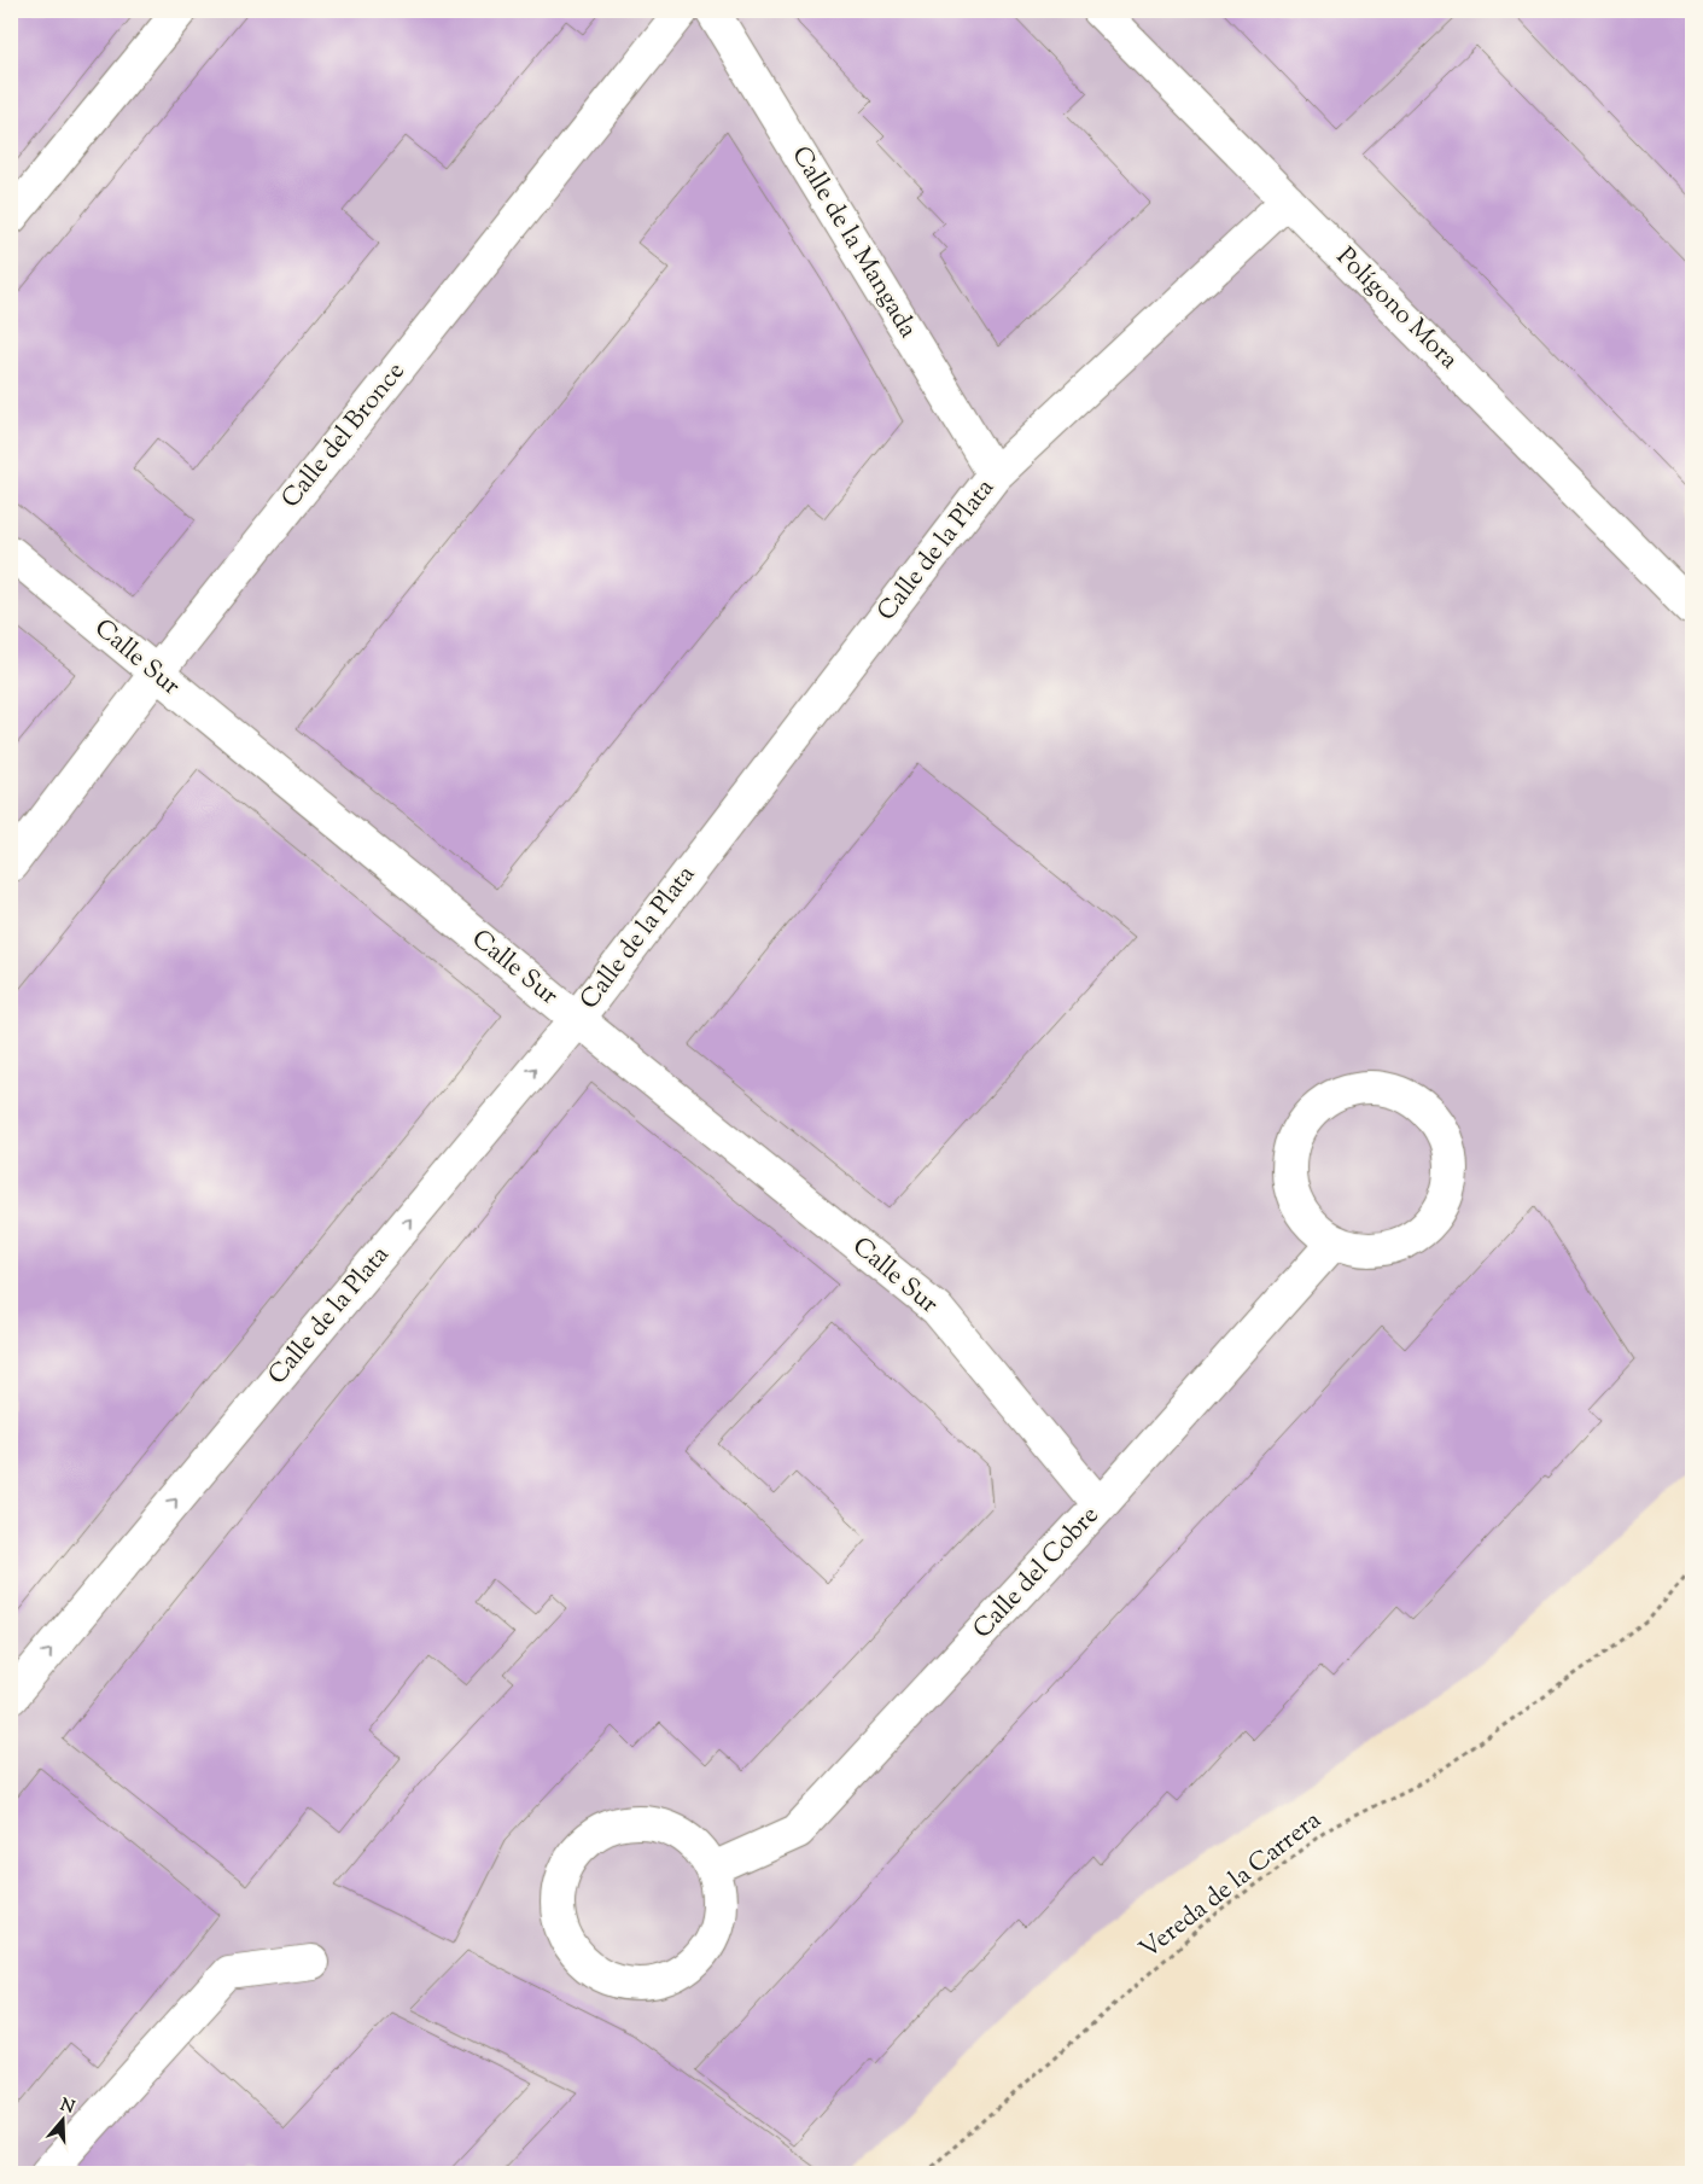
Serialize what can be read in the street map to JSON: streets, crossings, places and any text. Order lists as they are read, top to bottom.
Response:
{
  "streets": {
    "street": [
      "Calle de la Mangada",
      "Polígono Mora",
      "Calle del Bronce",
      "Calle de la Plata",
      "Calle Sur",
      "Calle del Cobre"
    ],
    "path": ["Vereda de la Carrera"]
  },
  "crossings": [
    ["Calle de la Mangada", "Calle de la Plata"],
    ["Polígono Mora", "Calle de la Plata"],
    ["Calle del Bronce", "Calle Sur"],
    ["Calle de la Plata", "Calle Sur"],
    ["Calle Sur", "Calle del Cobre"]
  ],
  "one_way": ["Calle de la Plata"],
  "north": "top"
}
